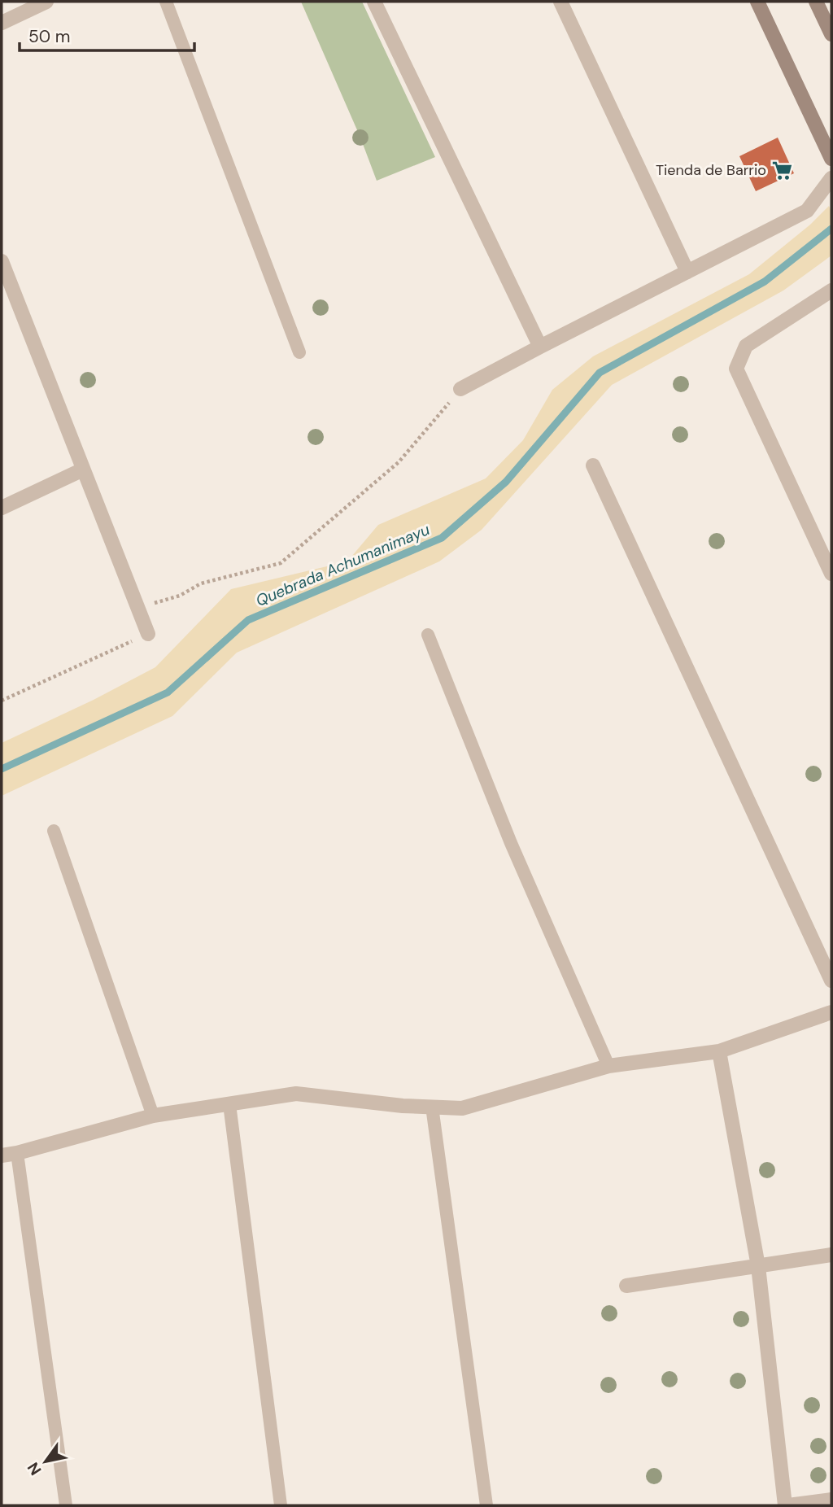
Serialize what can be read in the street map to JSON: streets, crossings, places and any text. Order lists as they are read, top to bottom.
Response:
{
  "water": ["Quebrada Achumanimayu"],
  "places": {
    "supermarket": ["Tienda de Barrio"]
  },
  "scale_bar": "50 m",
  "north": "bottom left"
}
